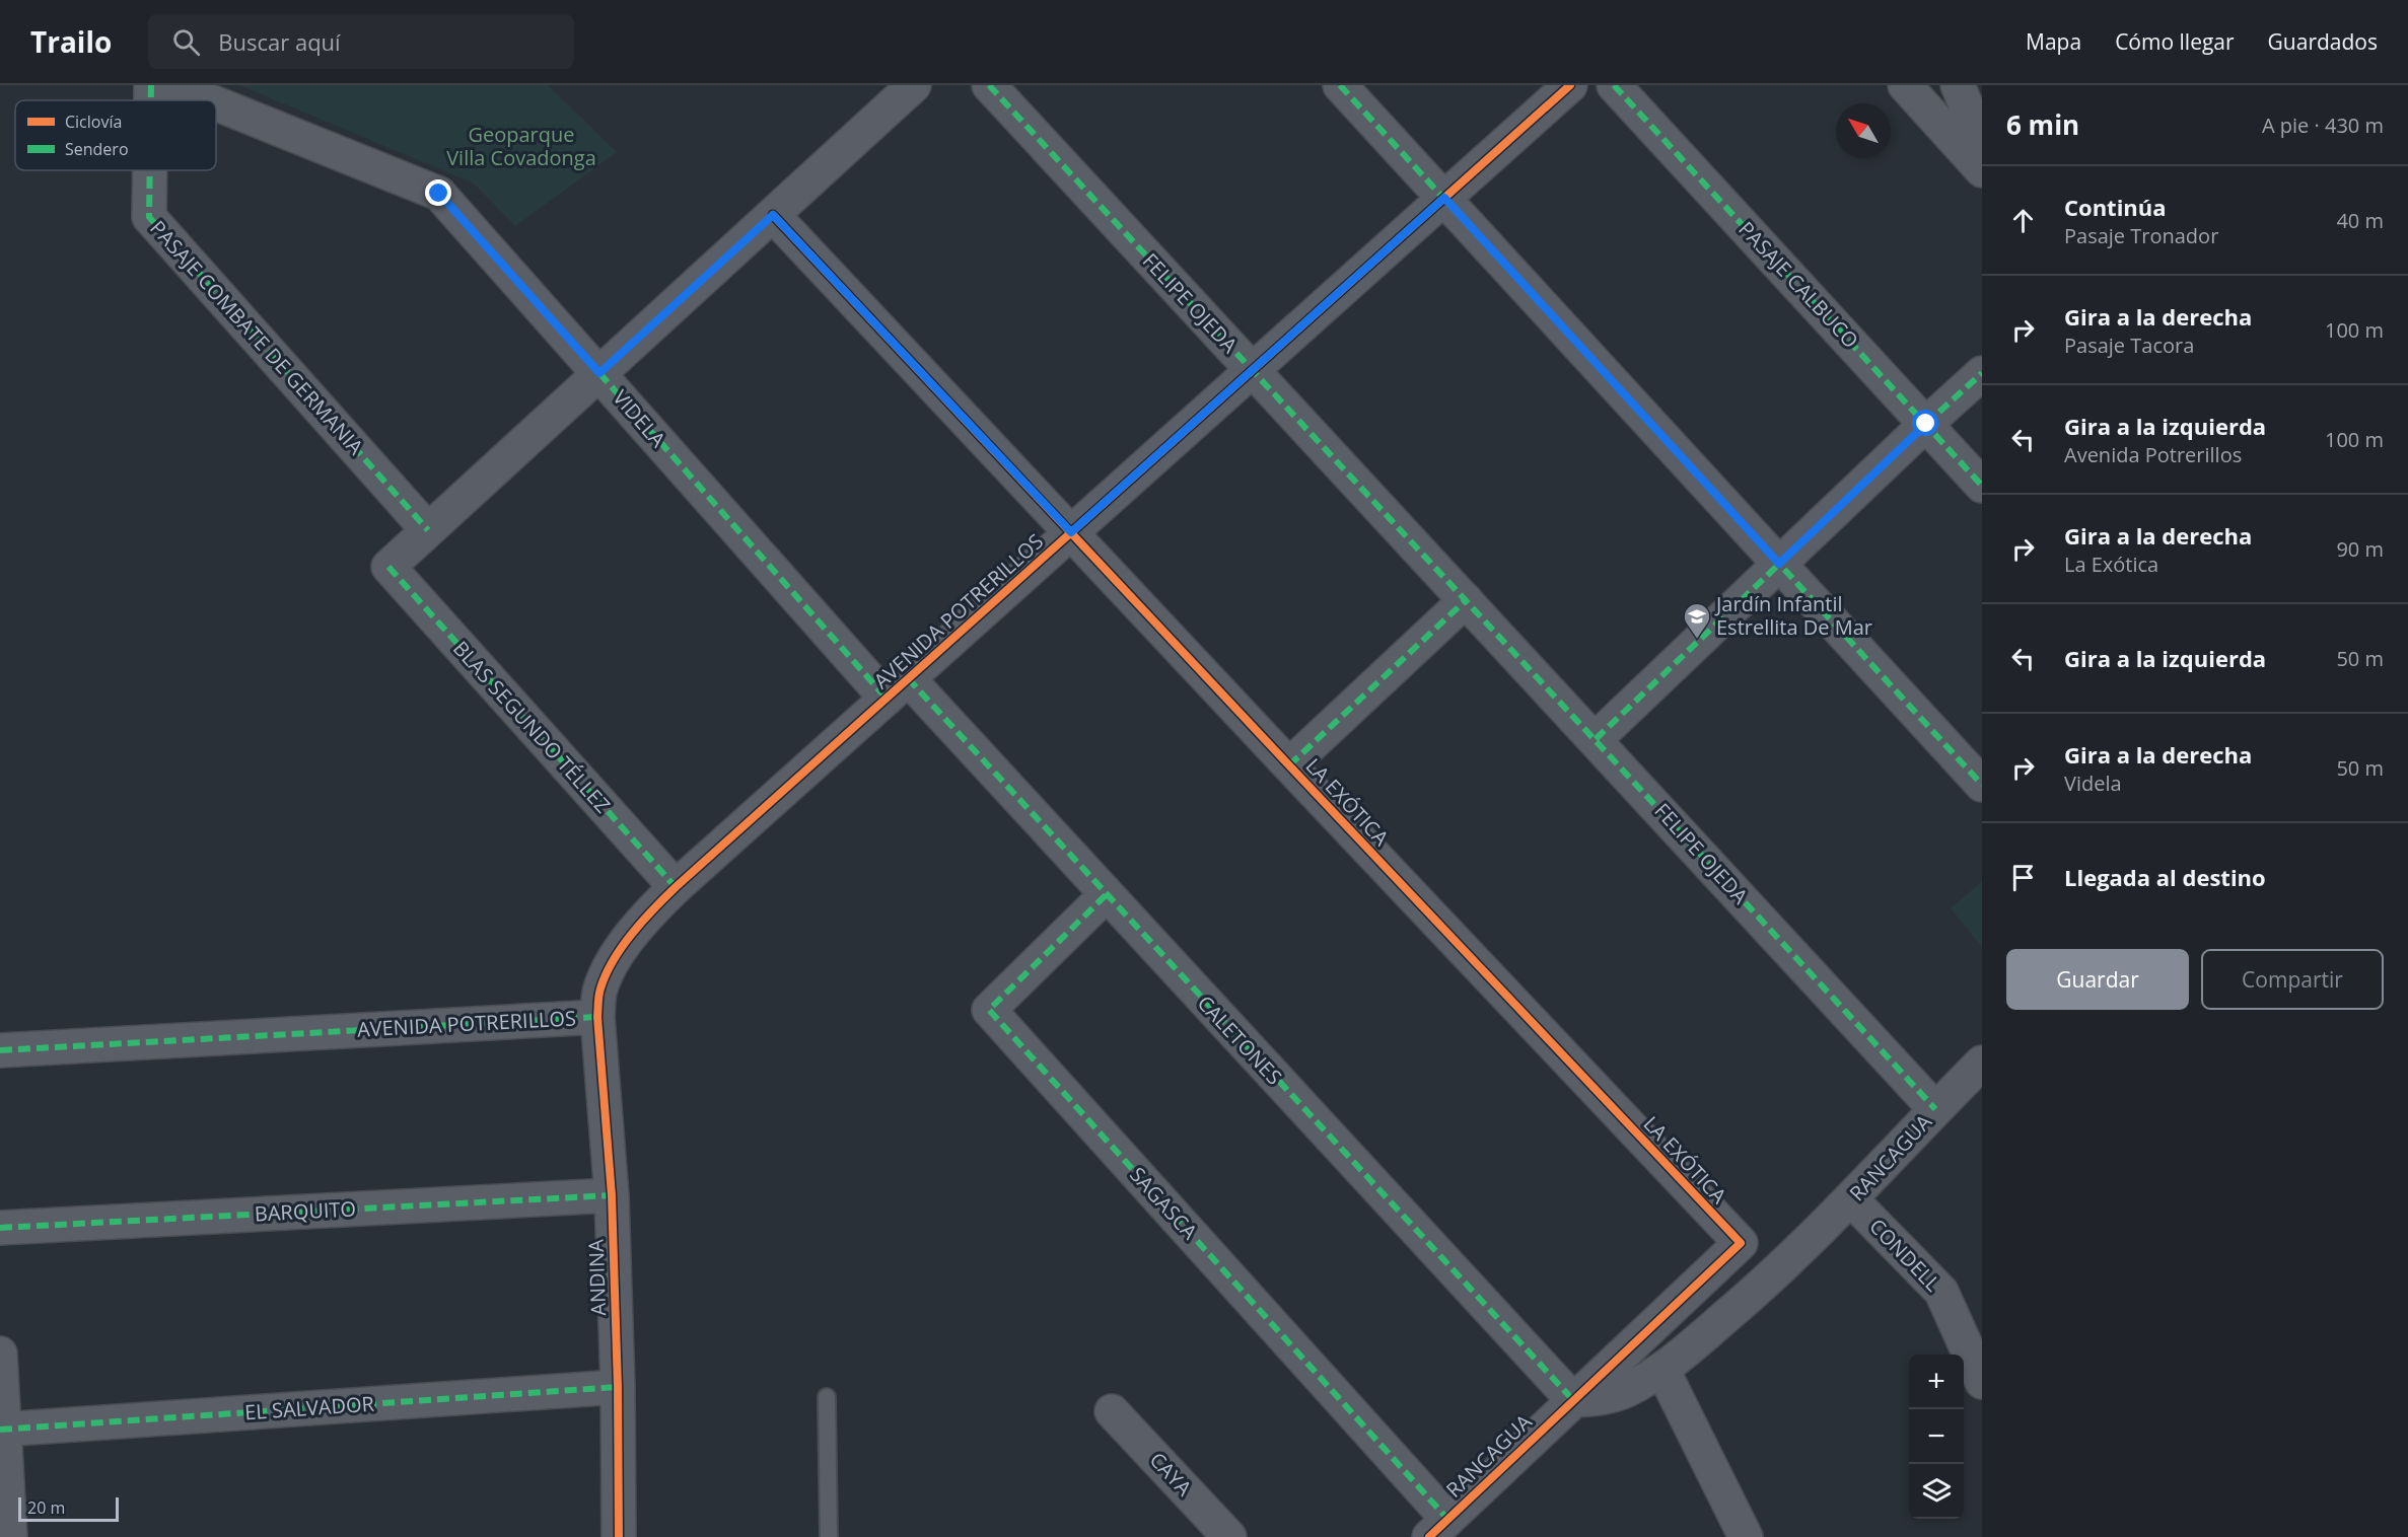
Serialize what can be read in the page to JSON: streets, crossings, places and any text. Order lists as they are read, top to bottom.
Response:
{
  "streets": {
    "street": [
      "PASAJE CALBUCO",
      "FELIPE OJEDA",
      "PASAJE COMBATE DE GERMANIA",
      "VIDELA",
      "AVENIDA POTRERILLOS",
      "BLAS SEGUNDO TÉLLEZ",
      "LA EXÓTICA",
      "CALETONES",
      "RANCAGUA",
      "SAGASCA",
      "BARQUITO",
      "CONDELL",
      "ANDINA",
      "EL SALVADOR",
      "CAYA"
    ]
  },
  "crossings": [
    ["FELIPE OJEDA", "AVENIDA POTRERILLOS"],
    ["FELIPE OJEDA", "RANCAGUA"],
    ["PASAJE COMBATE DE GERMANIA", "BLAS SEGUNDO TÉLLEZ"],
    ["VIDELA", "AVENIDA POTRERILLOS"],
    ["VIDELA", "CALETONES"],
    ["AVENIDA POTRERILLOS", "BLAS SEGUNDO TÉLLEZ"],
    ["AVENIDA POTRERILLOS", "LA EXÓTICA"],
    ["AVENIDA POTRERILLOS", "CALETONES"],
    ["AVENIDA POTRERILLOS", "ANDINA"],
    ["LA EXÓTICA", "CALETONES"],
    ["LA EXÓTICA", "RANCAGUA"],
    ["CALETONES", "RANCAGUA"],
    ["CALETONES", "SAGASCA"],
    ["RANCAGUA", "SAGASCA"],
    ["RANCAGUA", "CONDELL"],
    ["BARQUITO", "ANDINA"],
    ["ANDINA", "EL SALVADOR"]
  ],
  "parks": ["Geoparque Villa Covadonga"],
  "places": {
    "school or university": ["Jardín Infantil Estrellita De Mar"]
  },
  "legend": ["Ciclovía", "Sendero"],
  "scale_bar": "20 m",
  "north": "top left",
  "page": {
    "header": "Trailo",
    "search": "Buscar aquí",
    "nav": ["Mapa", "Cómo llegar", "Guardados"],
    "heading": ["6 min", "A pie · 430 m"],
    "list": [
      ["Continúa", "Pasaje Tronador", "40 m"],
      ["Gira a la derecha", "Pasaje Tacora", "100 m"],
      ["Gira a la izquierda", "Avenida Potrerillos", "100 m"],
      ["Gira a la derecha", "La Exótica", "90 m"],
      ["Gira a la izquierda", "50 m"],
      ["Gira a la derecha", "Videla", "50 m"],
      "Llegada al destino"
    ],
    "buttons": ["Guardar", "Compartir"],
    "map_buttons": ["+", "−"],
    "scale": "20 m"
  }
}
